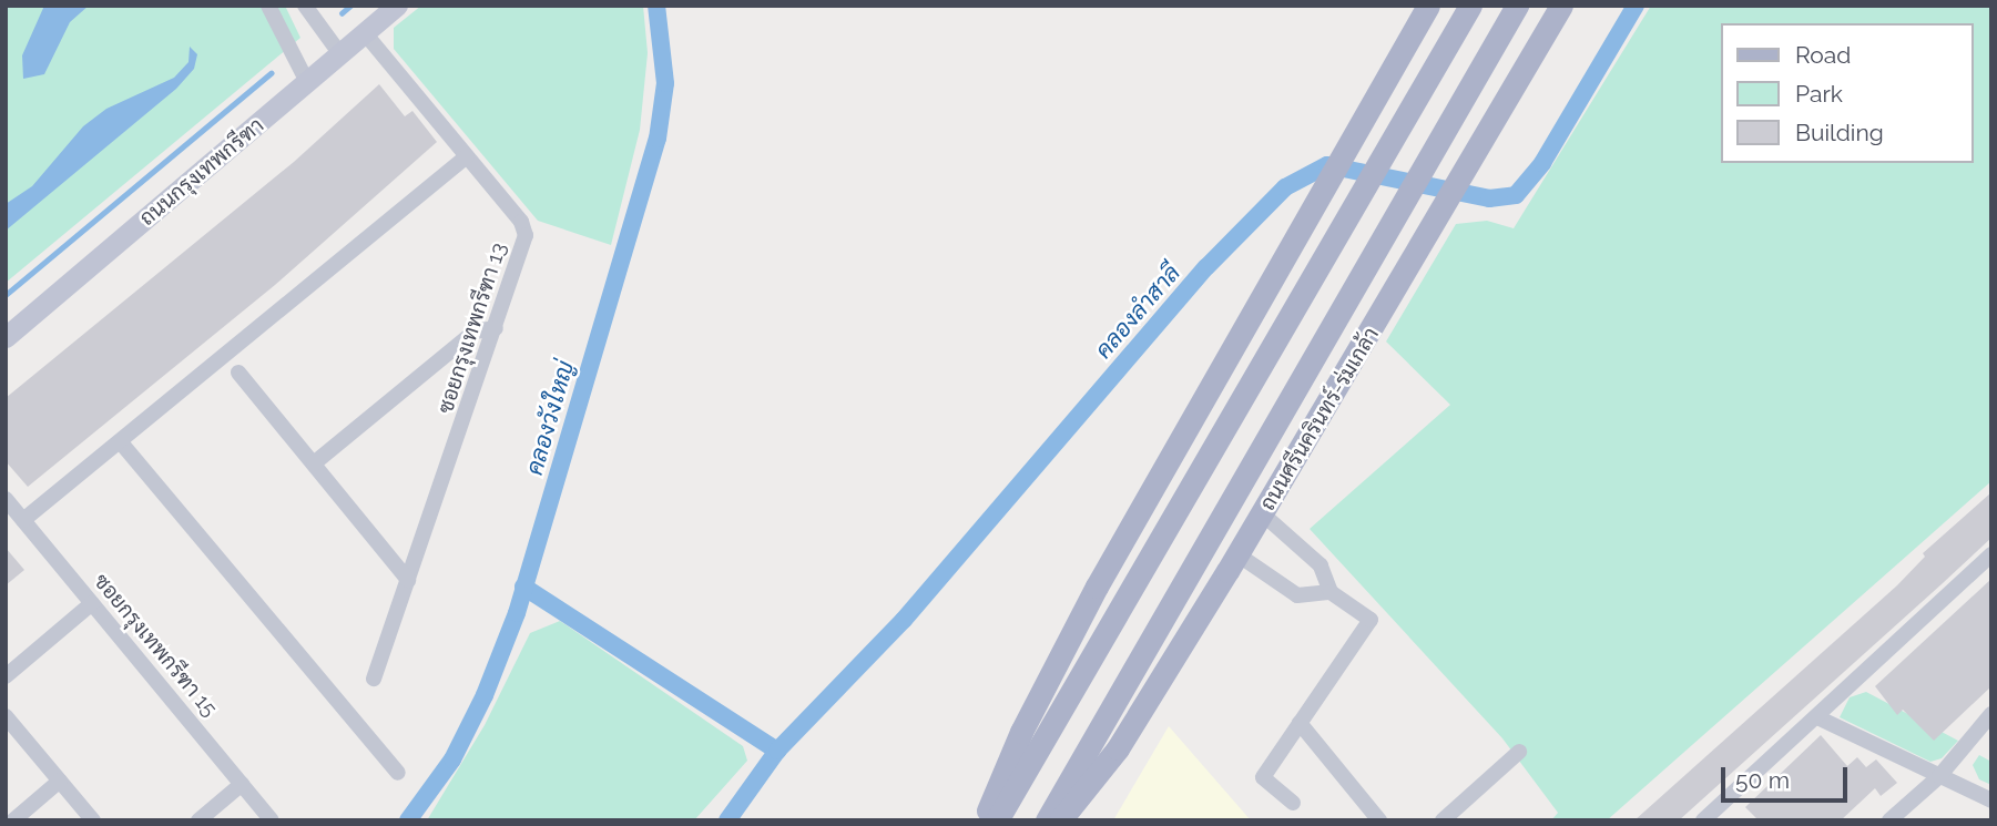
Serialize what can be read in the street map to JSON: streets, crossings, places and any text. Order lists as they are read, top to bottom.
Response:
{
  "streets": {
    "main road": ["ถนนกรุงเทพกรีฑา", "ถนนศรีนครินทร์-ร่มเกล้า"],
    "street": ["ซอยกรุงเทพกรีฑา 13", "ซอยกรุงเทพกรีฑา 15"]
  },
  "crossings": [
    ["ถนนกรุงเทพกรีฑา", "ซอยกรุงเทพกรีฑา 13"]
  ],
  "water": ["คลองลำสาลี", "คลองวังใหญ่"],
  "legend": ["Road", "Park", "Building"],
  "scale_bar": "50 m"
}
